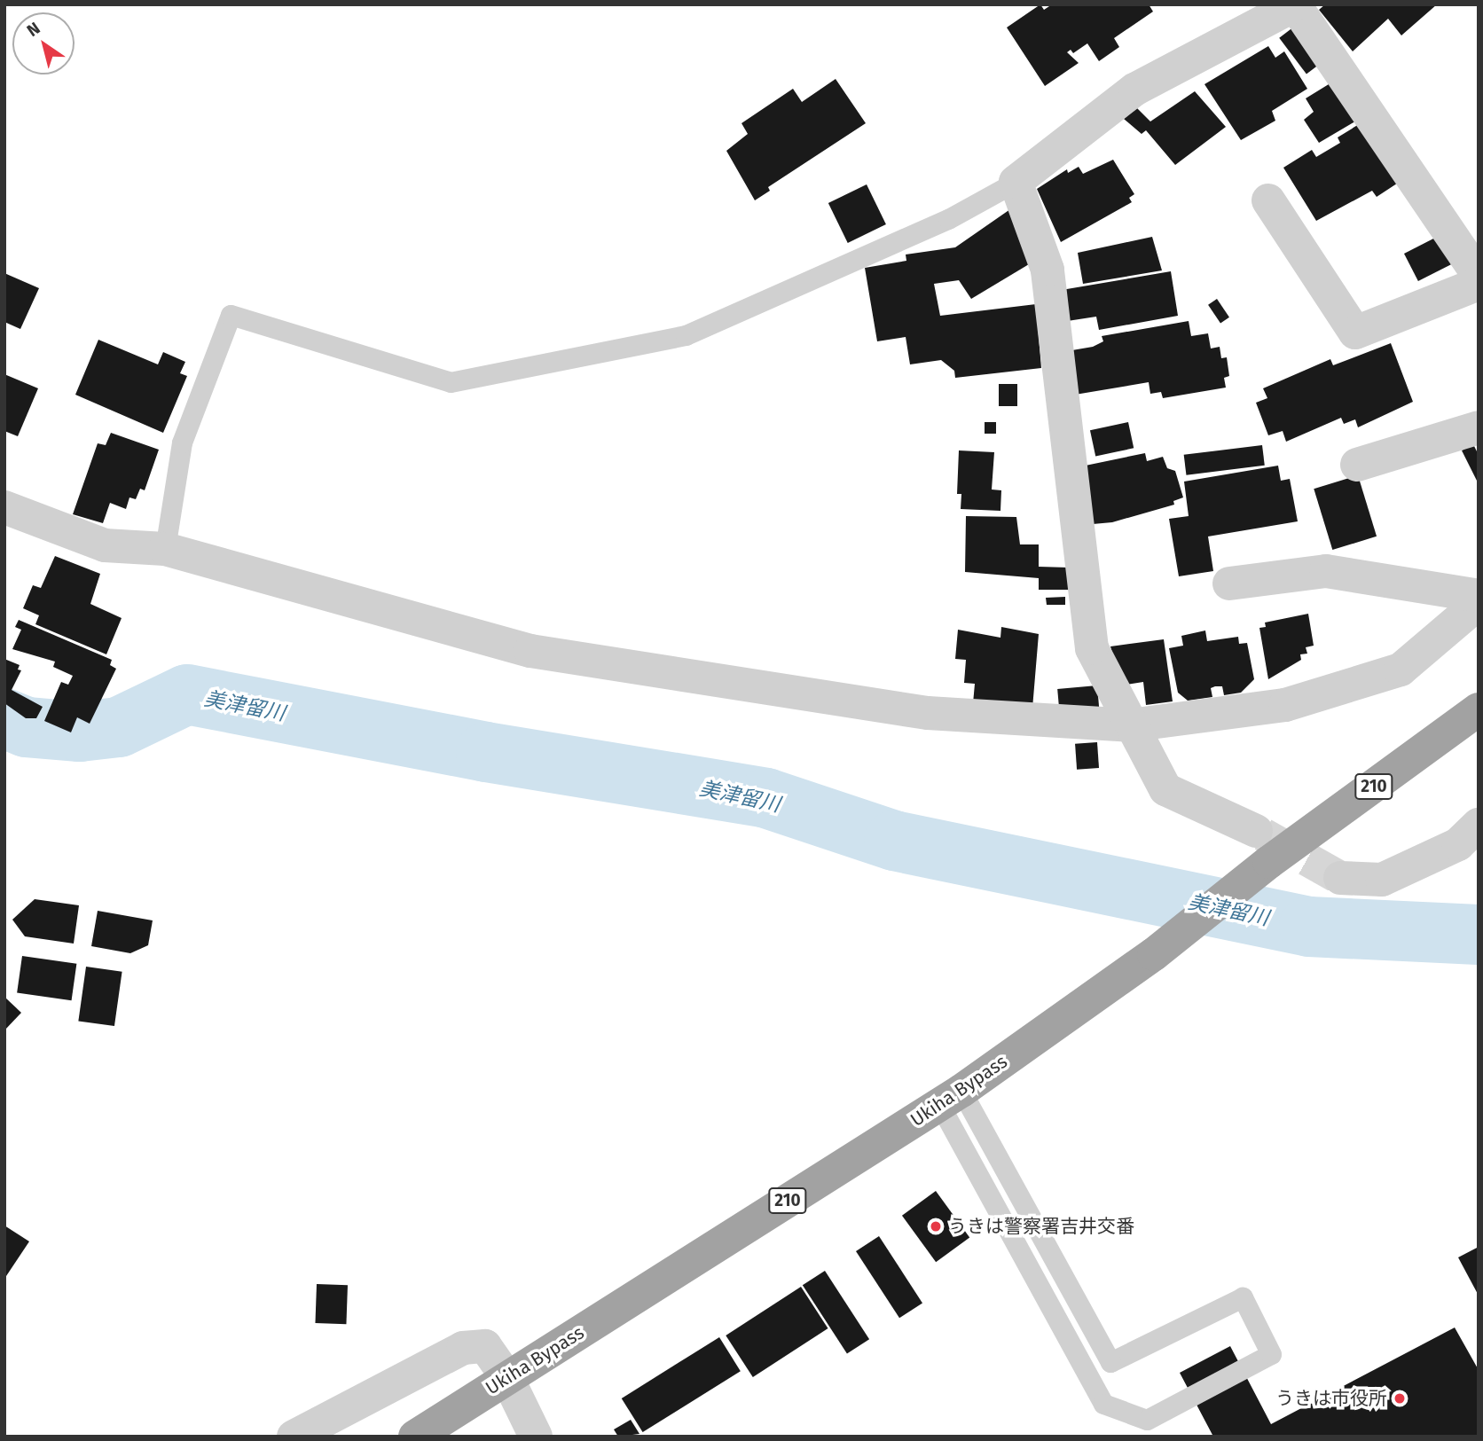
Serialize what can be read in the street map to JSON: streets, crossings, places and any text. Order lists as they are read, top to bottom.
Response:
{
  "streets": {
    "highway": ["210", "Ukiha Bypass"]
  },
  "water": ["美津留川"],
  "places": ["うきは警察署吉井交番", "うきは市役所"],
  "north": "top left"
}
